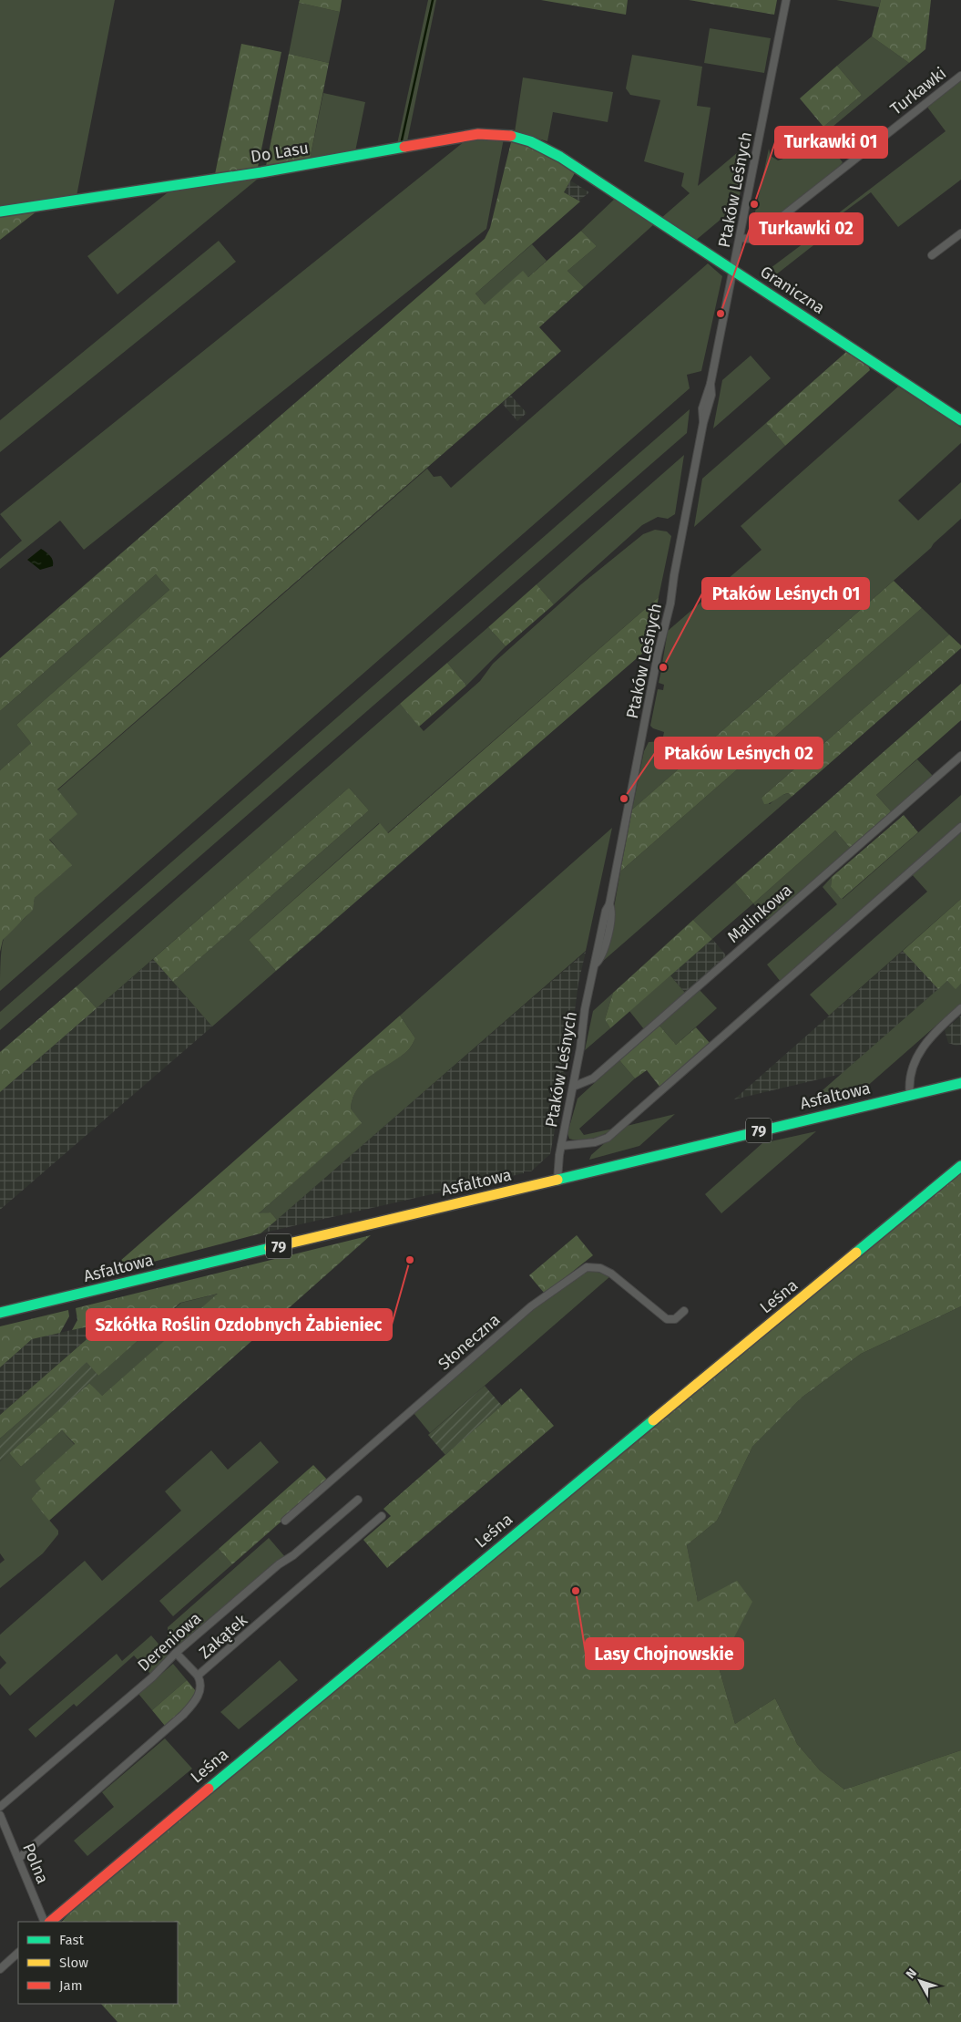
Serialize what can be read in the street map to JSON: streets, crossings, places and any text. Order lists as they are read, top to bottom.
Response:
{
  "streets": {
    "street": [
      "Turkawki",
      "Do Lasu",
      "Ptaków Leśnych",
      "Graniczna",
      "Malinkowa",
      "Asfaltowa",
      "79",
      "Leśna",
      "Słoneczna",
      "Zakątek",
      "Dereniowa",
      "Polna"
    ]
  },
  "crossings": [
    ["Turkawki", "Ptaków Leśnych"],
    ["Do Lasu", "Graniczna"],
    ["Ptaków Leśnych", "Graniczna"],
    ["Ptaków Leśnych", "Malinkowa"],
    ["Ptaków Leśnych", "Asfaltowa"],
    ["Zakątek", "Polna"]
  ],
  "places": [
    "Turkawki 01",
    "Turkawki 02",
    "Ptaków Leśnych 01",
    "Ptaków Leśnych 02",
    "Szkółka Roślin Ozdobnych Żabieniec",
    "Lasy Chojnowskie"
  ],
  "legend": ["Fast", "Slow", "Jam"],
  "north": "top left"
}
